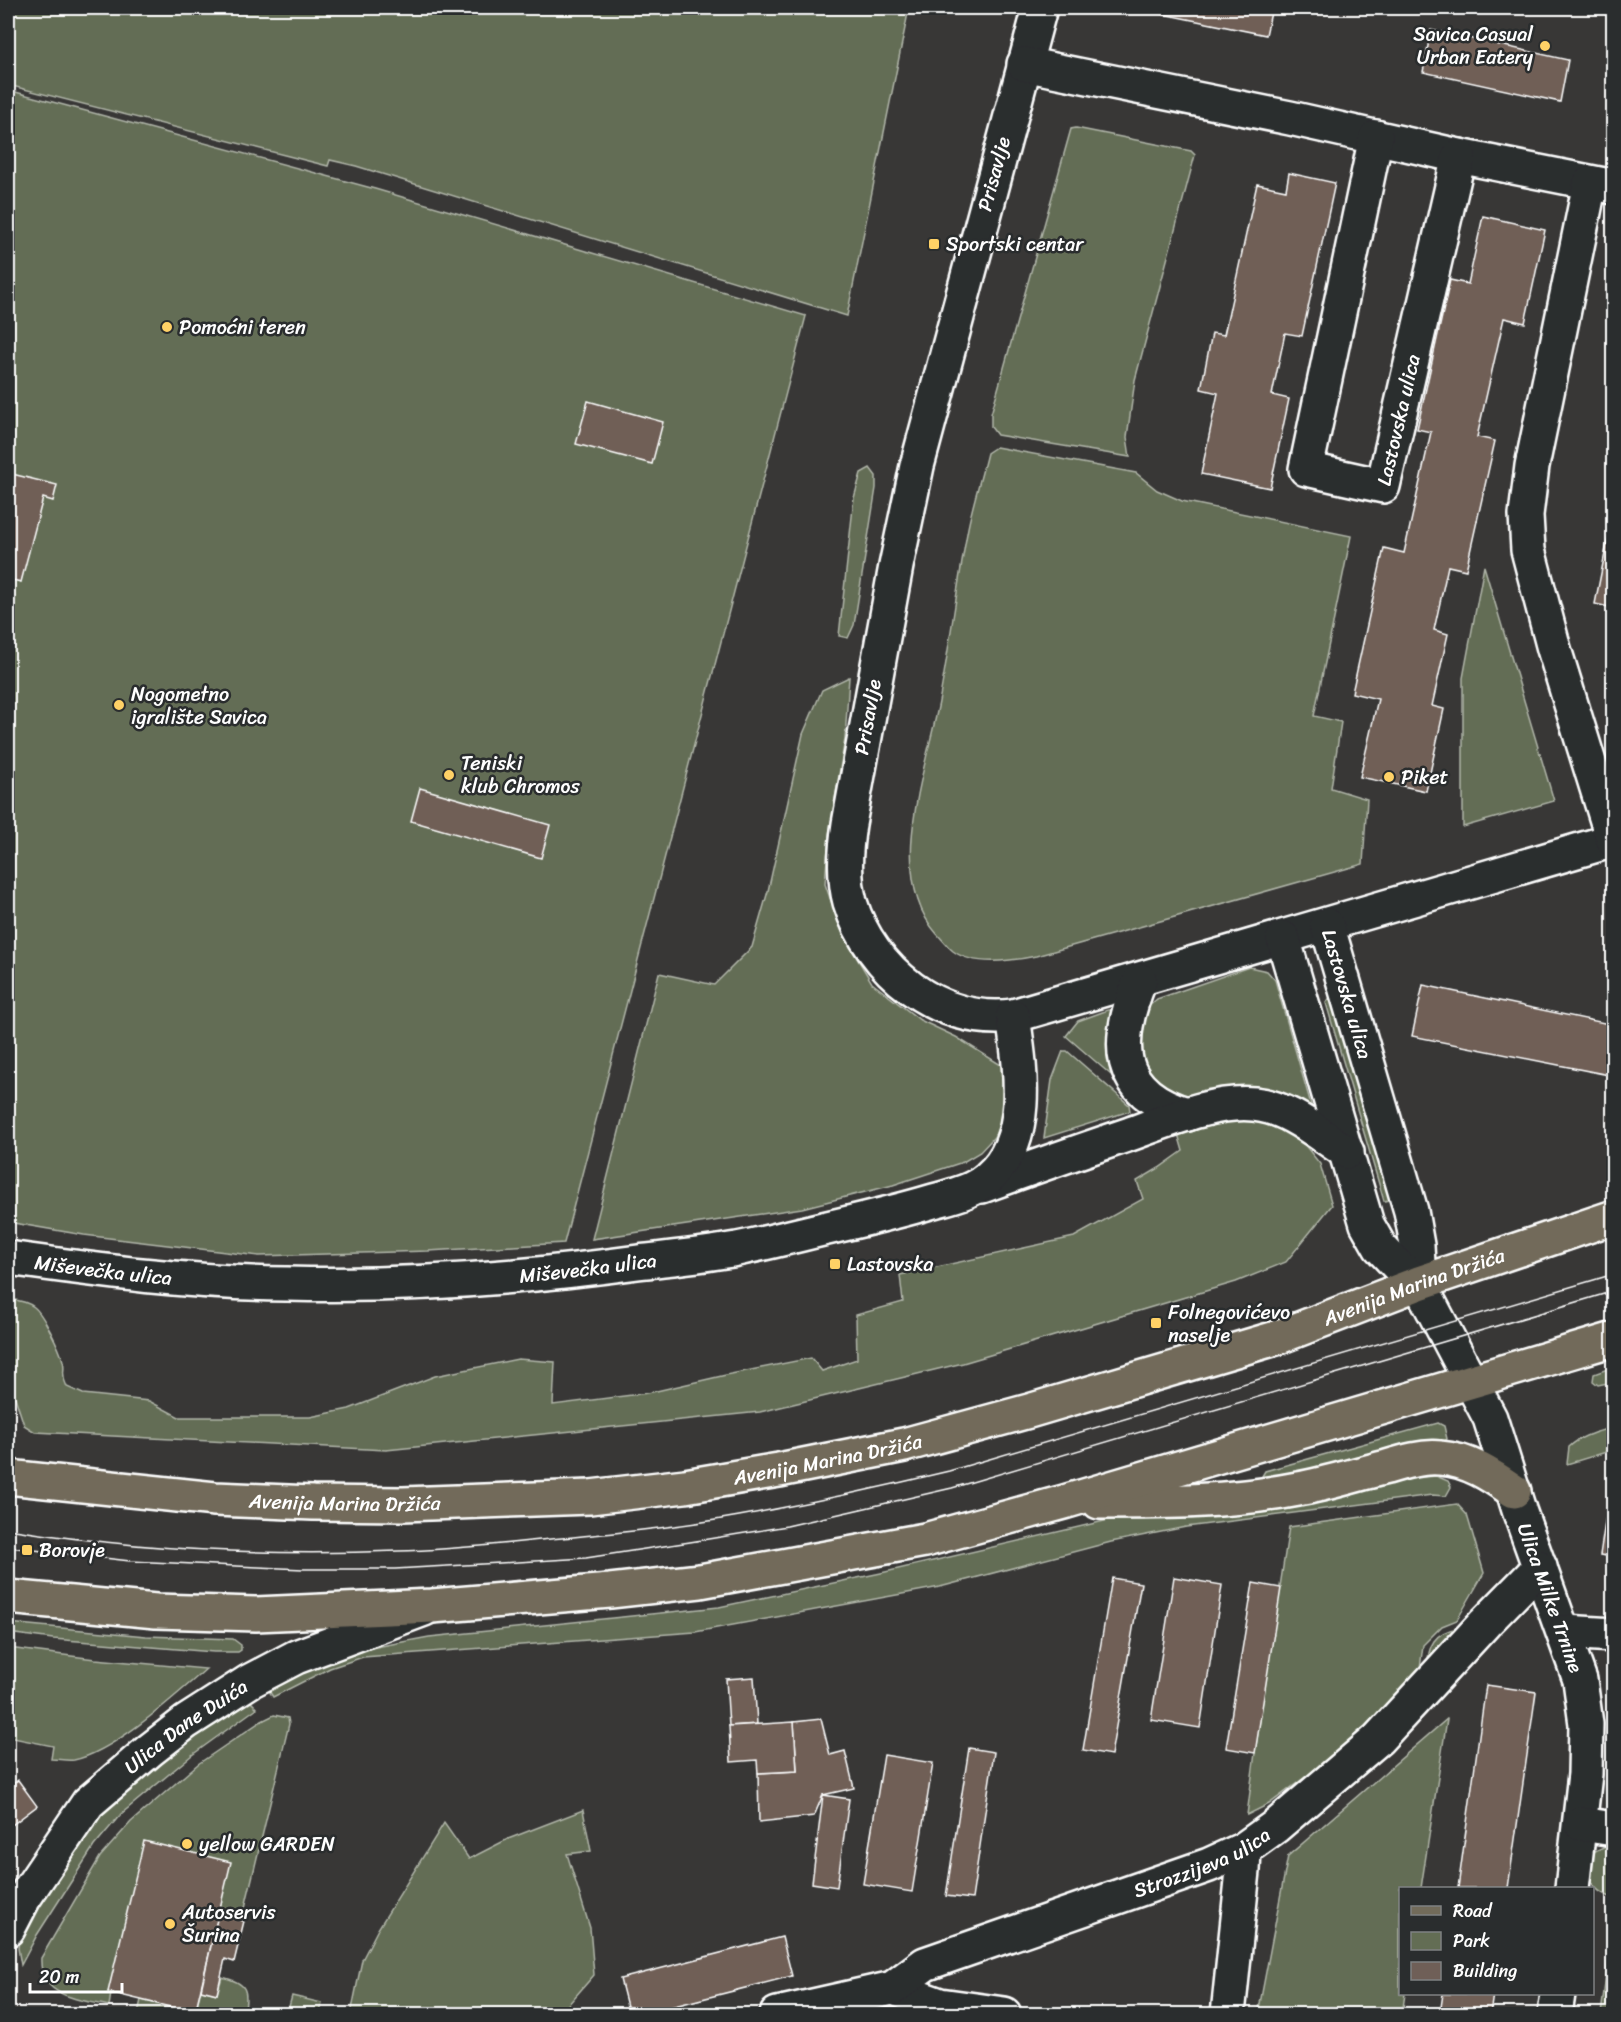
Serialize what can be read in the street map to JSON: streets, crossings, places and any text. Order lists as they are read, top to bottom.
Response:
{
  "streets": {
    "main road": ["Avenija Marina Držića"],
    "street": [
      "Prisavlje",
      "Lastovska ulica",
      "Miševečka ulica",
      "Ulica Milke Trnine",
      "Ulica Dane Duića",
      "Strozzijeva ulica"
    ]
  },
  "crossings": [
    ["Prisavlje", "Lastovska ulica"],
    ["Prisavlje", "Miševečka ulica"],
    ["Lastovska ulica", "Avenija Marina Držića"],
    ["Lastovska ulica", "Ulica Milke Trnine"],
    ["Ulica Milke Trnine", "Strozzijeva ulica"]
  ],
  "places": {
    "other": [
      "Savica Casual Urban Eatery",
      "Pomoćni teren",
      "Nogometno igralište Savica",
      "Teniski klub Chromos",
      "Piket",
      "yellow GARDEN",
      "Autoservis Šurina"
    ],
    "transit": [
      "Sportski centar",
      "Lastovska",
      "Folnegovićevo naselje",
      "Borovje"
    ]
  },
  "legend": ["Road", "Park", "Building"],
  "scale_bar": "20 m"
}
